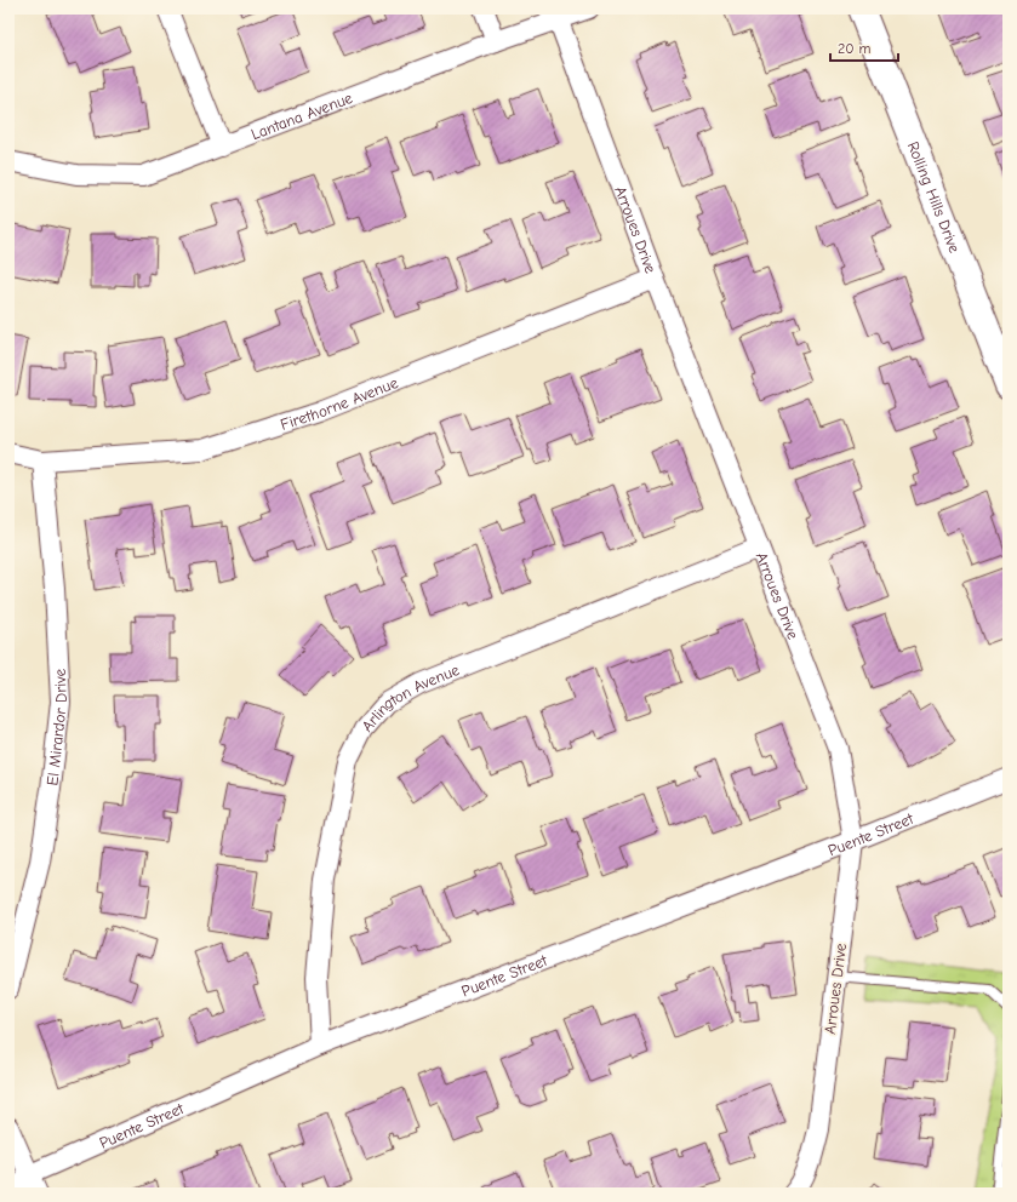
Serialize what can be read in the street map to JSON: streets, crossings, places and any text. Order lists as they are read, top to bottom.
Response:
{
  "streets": {
    "street": [
      "Lantana Avenue",
      "Rolling Hills Drive",
      "Arroues Drive",
      "Firethorne Avenue",
      "Arlington Avenue",
      "El Mirardor Drive",
      "Puente Street"
    ]
  },
  "crossings": [
    ["Lantana Avenue", "Arroues Drive"],
    ["Arroues Drive", "Firethorne Avenue"],
    ["Arroues Drive", "Arlington Avenue"],
    ["Arroues Drive", "Puente Street"],
    ["Firethorne Avenue", "El Mirardor Drive"],
    ["Arlington Avenue", "Puente Street"]
  ],
  "scale_bar": "20 m"
}
